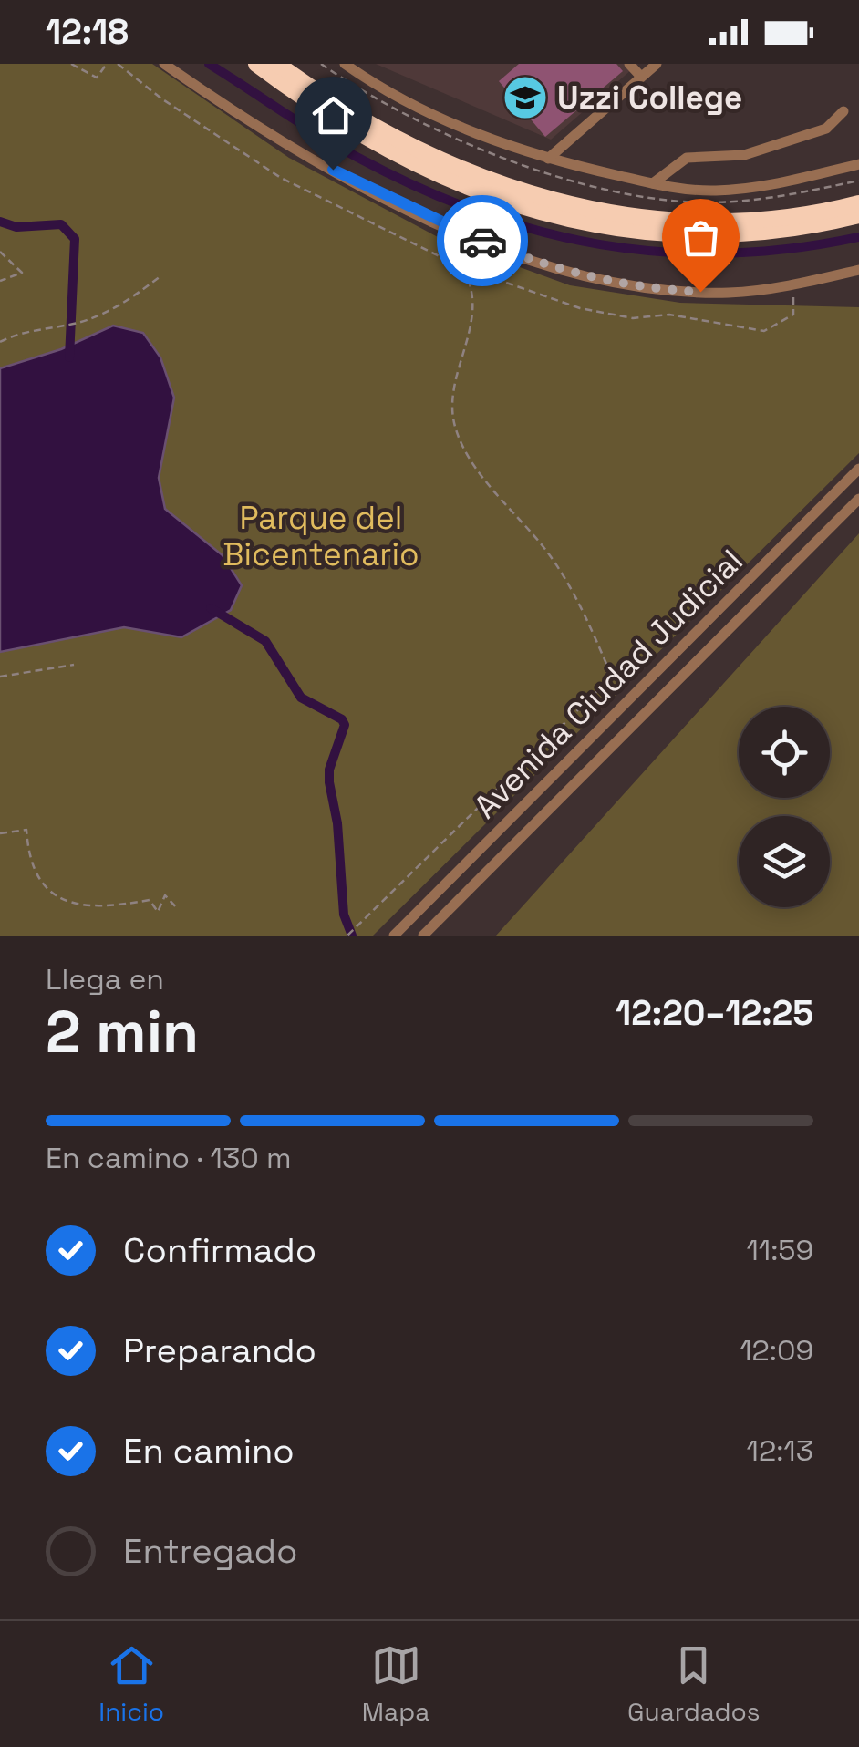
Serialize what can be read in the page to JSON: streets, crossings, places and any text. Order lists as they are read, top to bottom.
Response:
{
  "streets": {
    "street": ["Avenida Ciudad Judicial"]
  },
  "parks": ["Parque del Bicentenario"],
  "places": {
    "school or university": ["Uzzi College"]
  },
  "page": {
    "status": "12:18",
    "heading": ["2 min", "Llega en", "12:20–12:25"],
    "bar": "En camino · 130 m",
    "list": [
      ["Confirmado", "11:59"],
      ["Preparando", "12:09"],
      ["En camino", "12:13"],
      "Entregado"
    ],
    "tabs": ["Inicio", "Mapa", "Guardados"]
  }
}
